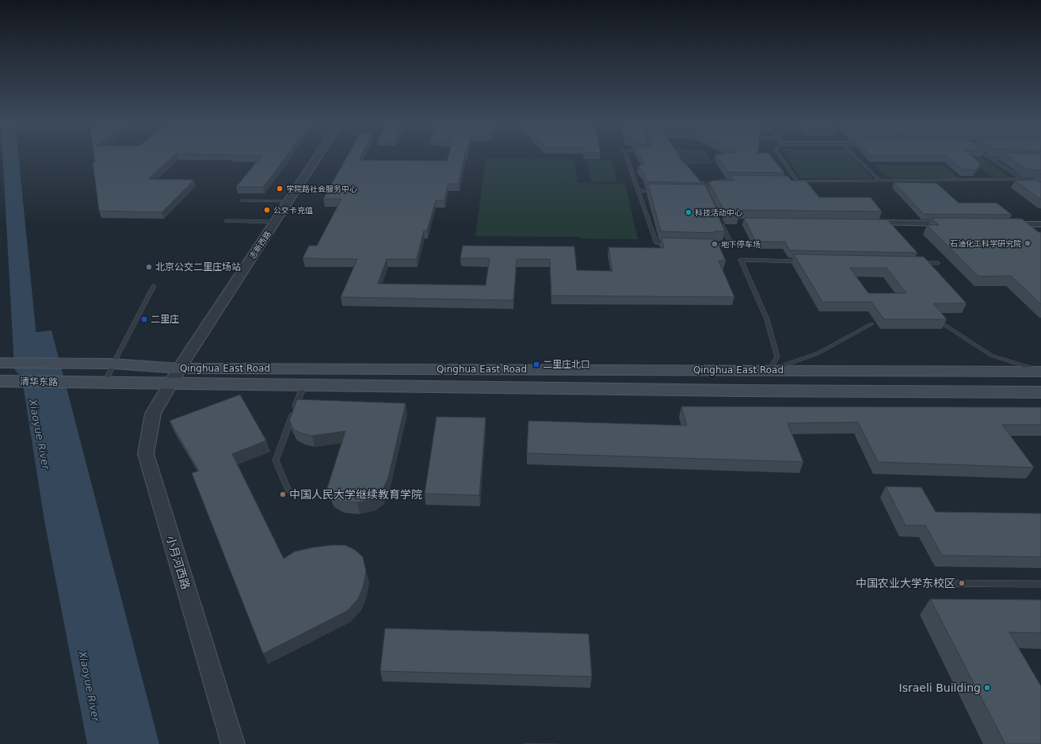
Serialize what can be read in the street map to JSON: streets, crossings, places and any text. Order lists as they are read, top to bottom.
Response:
{
  "streets": {
    "main road": ["Qinghua East Road", "清华东路"],
    "street": ["志新西路", "小月河西路"]
  },
  "crossings": [
    ["志新西路", "Qinghua East Road"],
    ["志新西路", "小月河西路"],
    ["Qinghua East Road", "清华东路"],
    ["Qinghua East Road", "小月河西路"]
  ],
  "water": ["Xiaoyue River"],
  "places": {
    "other": [
      "学院路社会服务中心",
      "公交卡充值",
      "科技活动中心",
      "石油化工科学研究院",
      "地下停车场",
      "北京公交二里庄场站",
      "中国人民大学继续教育学院",
      "中国农业大学东校区",
      "Israeli Building"
    ],
    "transit": ["二里庄", "二里庄北口"]
  }
}
